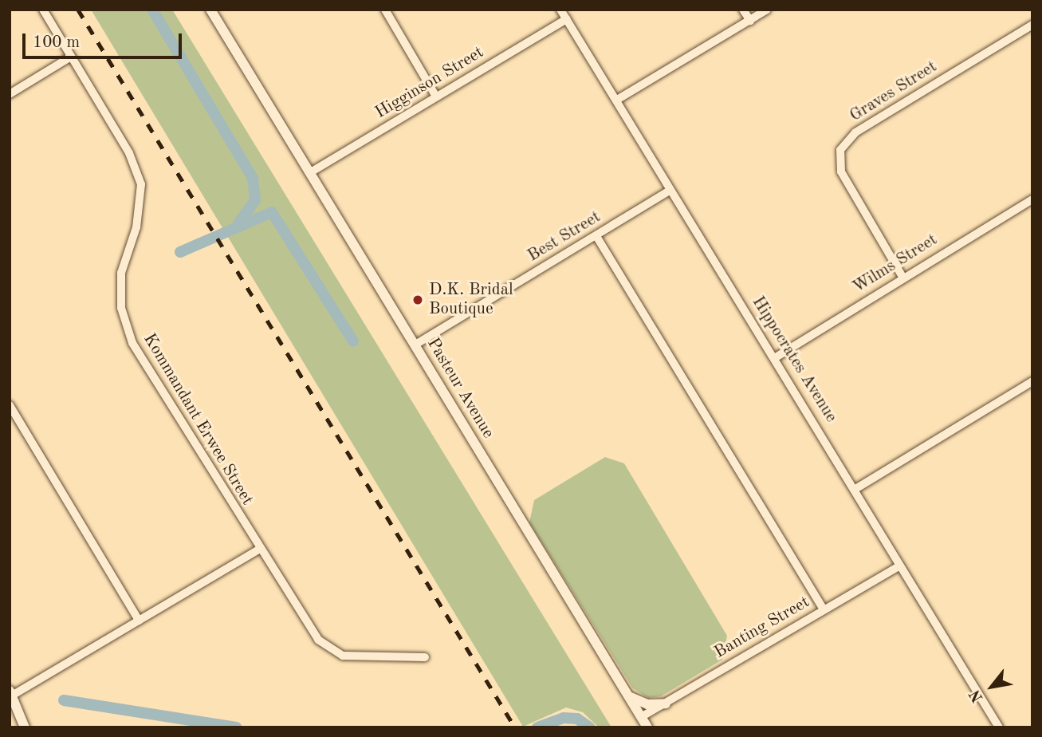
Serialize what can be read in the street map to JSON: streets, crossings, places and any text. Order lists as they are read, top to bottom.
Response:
{
  "streets": {
    "street": [
      "Higginson Street",
      "Graves Street",
      "Best Street",
      "Wilms Street",
      "Hippocrates Avenue",
      "Pasteur Avenue",
      "Kommandant Erwee Street",
      "Banting Street"
    ]
  },
  "crossings": [
    ["Higginson Street", "Hippocrates Avenue"],
    ["Higginson Street", "Pasteur Avenue"],
    ["Graves Street", "Wilms Street"],
    ["Best Street", "Hippocrates Avenue"],
    ["Best Street", "Pasteur Avenue"],
    ["Wilms Street", "Hippocrates Avenue"],
    ["Hippocrates Avenue", "Banting Street"],
    ["Pasteur Avenue", "Banting Street"]
  ],
  "places": ["D.K. Bridal Boutique"],
  "scale_bar": "100 m",
  "north": "bottom left"
}
